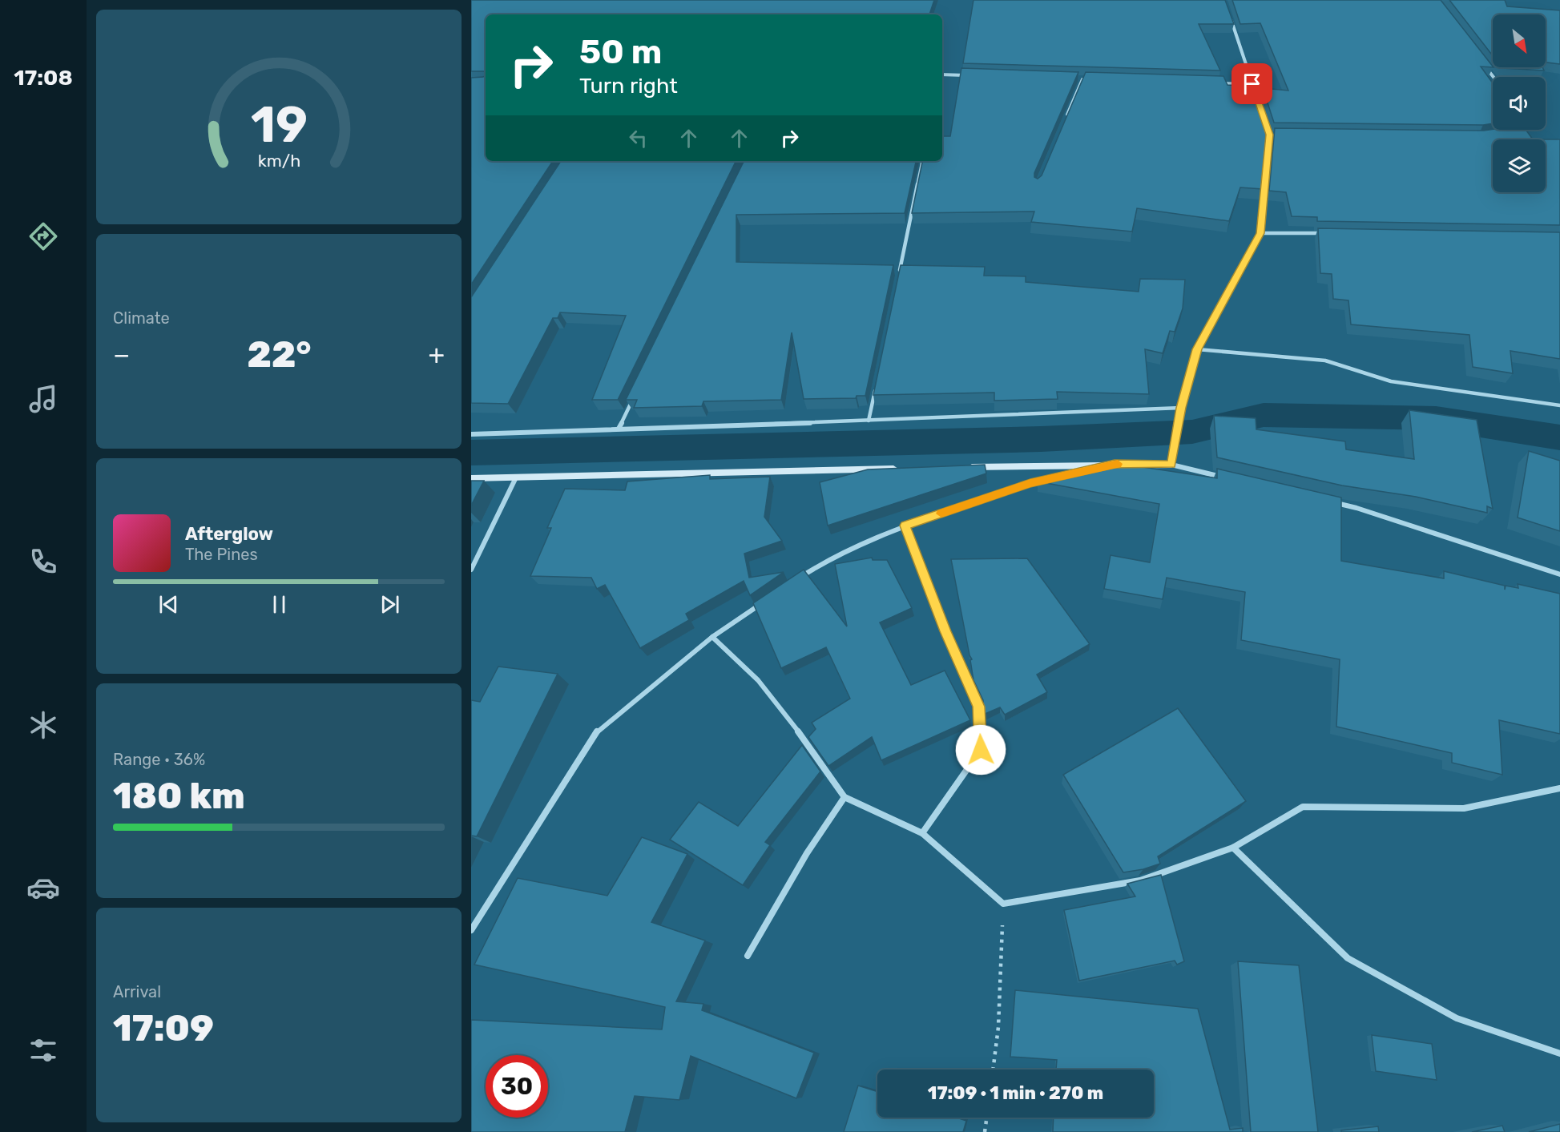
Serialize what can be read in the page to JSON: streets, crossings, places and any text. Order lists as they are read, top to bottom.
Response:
{
  "north": "bottom right",
  "page": {
    "tabs": "17:08",
    "turn": ["50 m", "Turn right"],
    "tile": [
      "Climate",
      ["Range · 36%", "180 km"],
      ["Arrival", "17:09"]
    ],
    "heat": ["−", "22°", "+"],
    "song": ["Afterglow", "The Pines"],
    "limit": "30",
    "trip": "17:09 · 1 min · 270 m",
    "gauge": ["19", "km/h"]
  }
}
